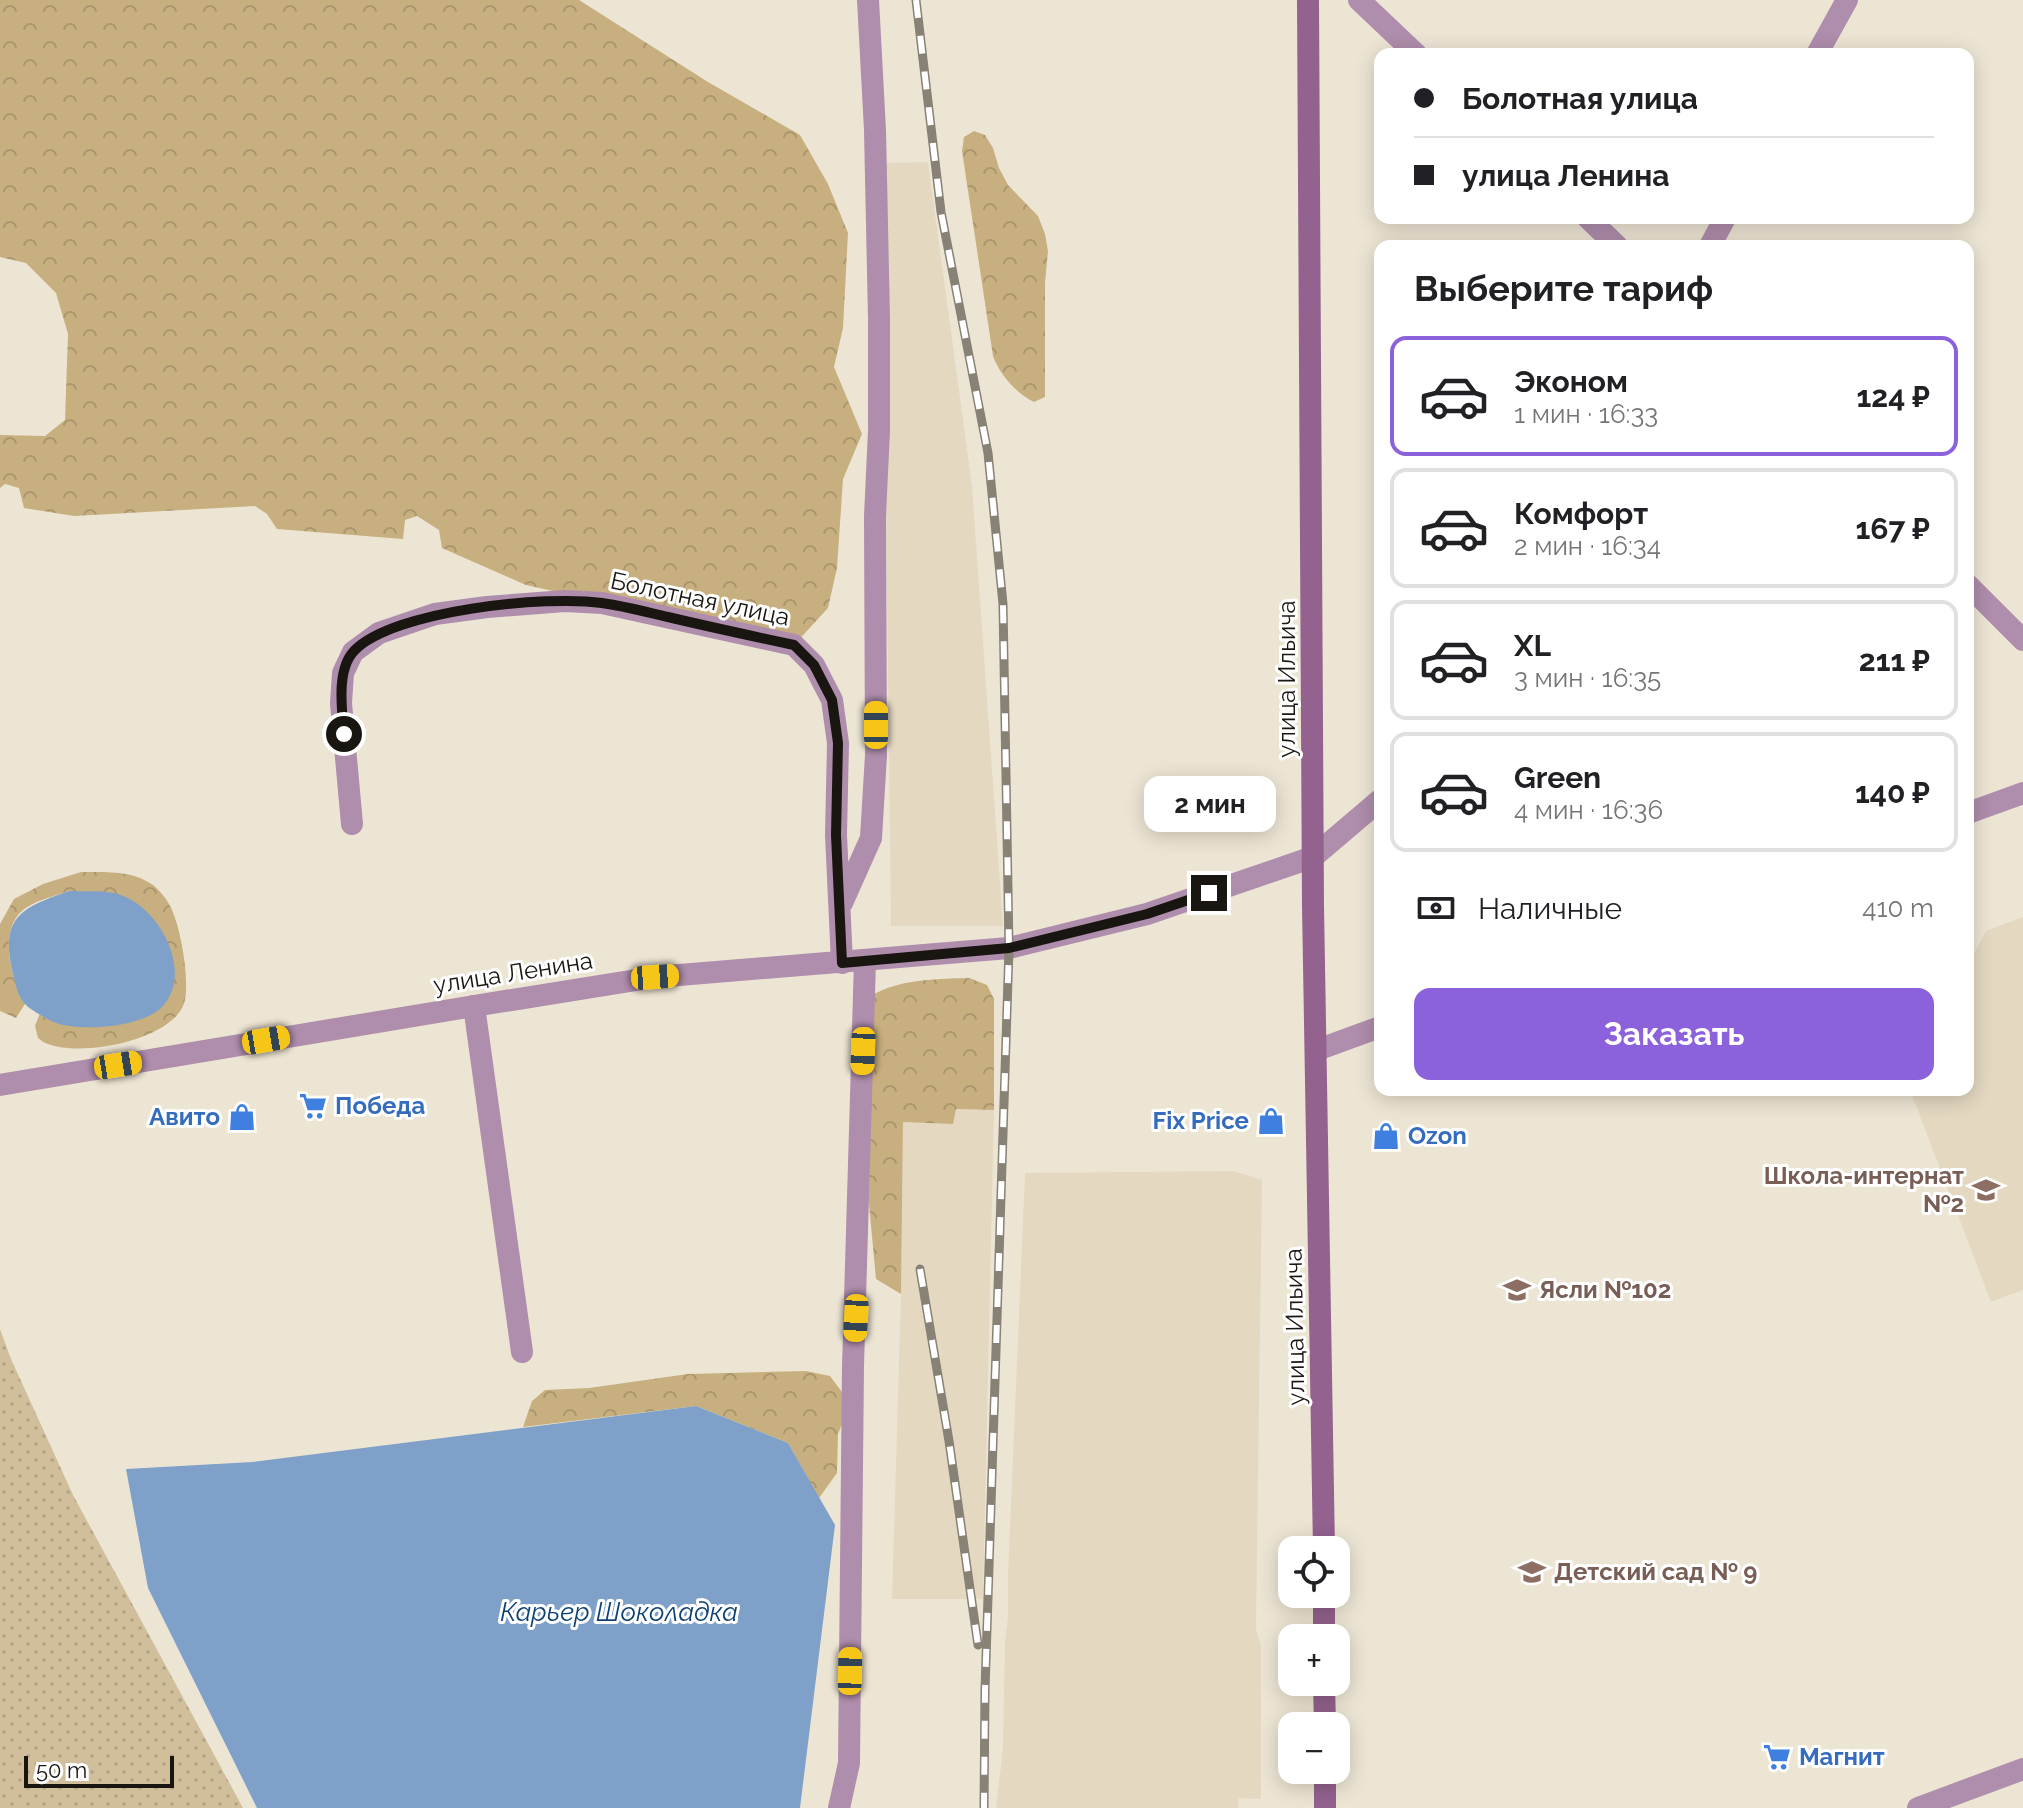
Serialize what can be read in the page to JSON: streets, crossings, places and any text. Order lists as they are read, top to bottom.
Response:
{
  "streets": {
    "main road": ["улица Ильича"],
    "street": ["Болотная улица", "улица Ленина"]
  },
  "crossings": [
    ["Болотная улица", "улица Ленина"],
    ["улица Ильича", "улица Ленина"]
  ],
  "water": ["Карьер Шоколадка"],
  "places": {
    "supermarket": ["Победа", "Магнит"],
    "shop": ["Авито", "Fix Price", "Ozon"],
    "school or university": ["Школа-интернат №2", "Ясли №102", "Детский сад № 9"]
  },
  "scale_bar": "50 m",
  "page": {
    "banner": ["Болотная улица", "улица Ленина"],
    "heading": "Выберите тариф",
    "list": [
      {
        "name": "Эконом",
        "note": "1 мин · 16:33",
        "value": "124 ₽"
      },
      {
        "name": "Комфорт",
        "note": "2 мин · 16:34",
        "value": "167 ₽"
      },
      {
        "name": "XL",
        "note": "3 мин · 16:35",
        "value": "211 ₽"
      },
      {
        "name": "Green",
        "note": "4 мин · 16:36",
        "value": "140 ₽"
      }
    ],
    "bubble": "2 мин",
    "pay": ["Наличные", "410 m"],
    "buttons": "Заказать",
    "map_buttons": ["+", "−"],
    "scale": "50 m"
  }
}
